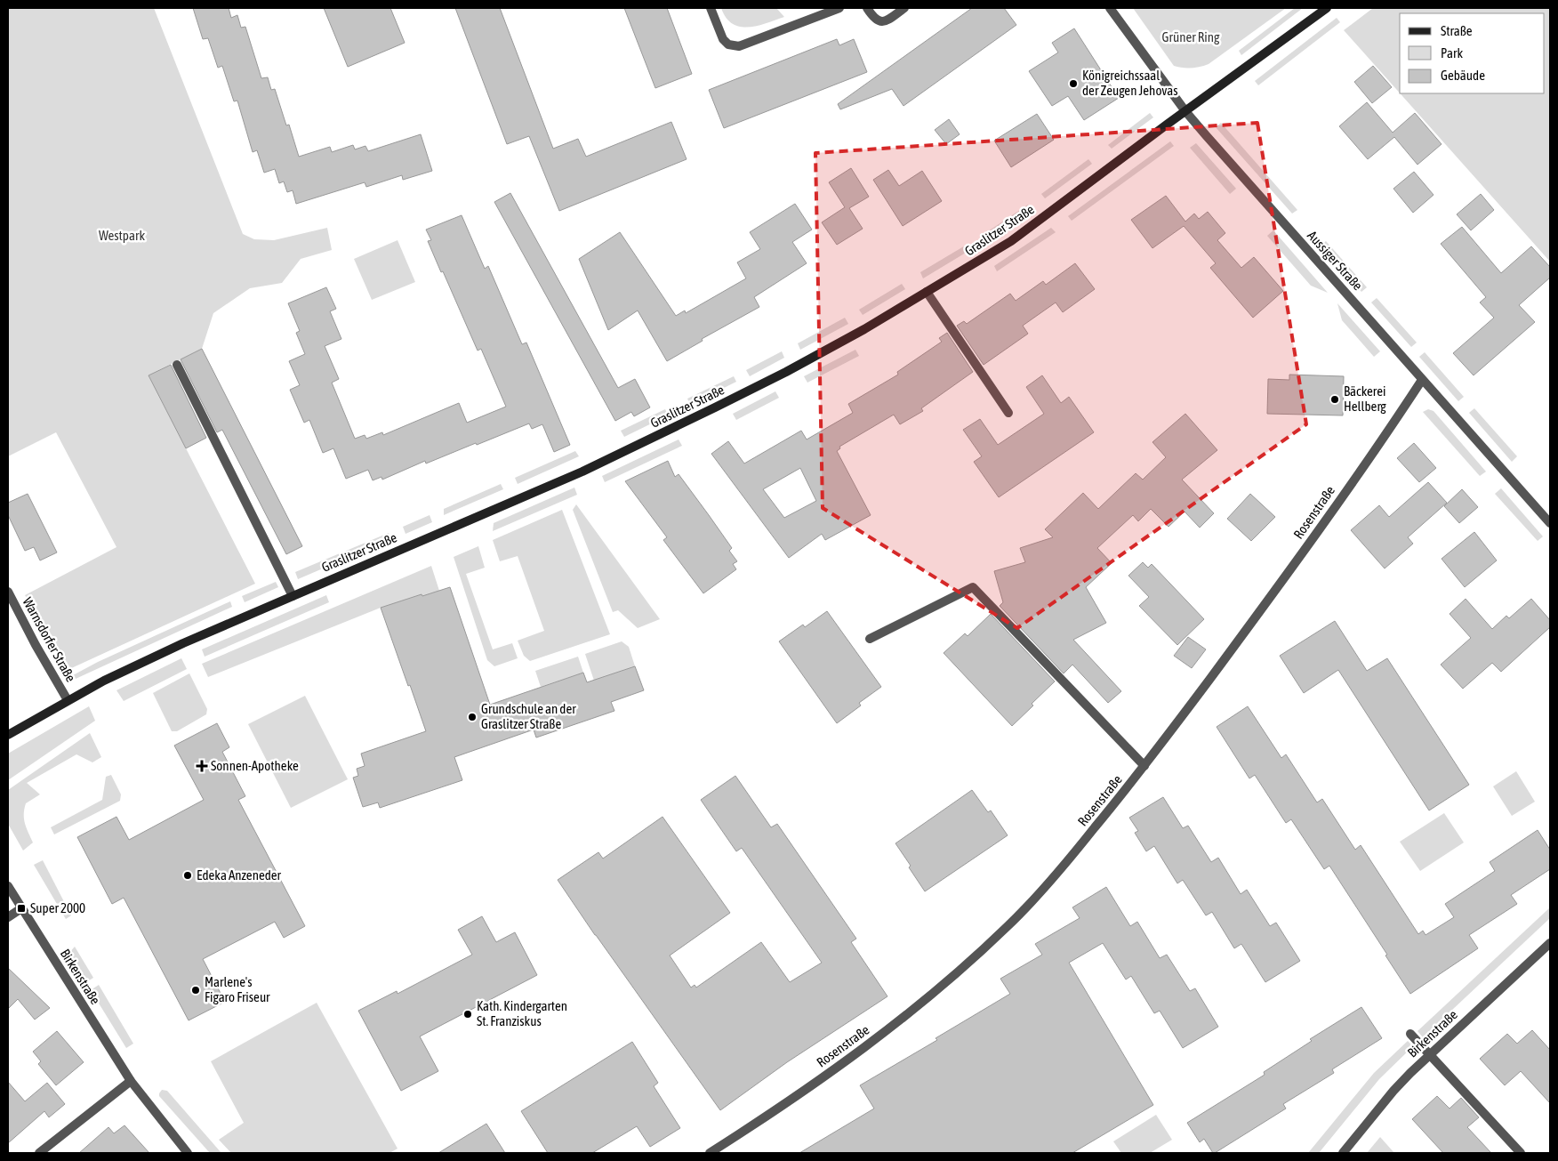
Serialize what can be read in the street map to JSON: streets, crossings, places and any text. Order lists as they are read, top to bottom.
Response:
{
  "streets": {
    "street": [
      "Graslitzer Straße",
      "Aussiger Straße",
      "Rosenstraße",
      "Warnsdorfer Straße",
      "Birkenstraße"
    ]
  },
  "crossings": [
    ["Graslitzer Straße", "Aussiger Straße"],
    ["Graslitzer Straße", "Warnsdorfer Straße"],
    ["Aussiger Straße", "Rosenstraße"]
  ],
  "parks": ["Grüner Ring", "Westpark"],
  "places": {
    "other": [
      "Königreichssaal der Zeugen Jehovas",
      "Bäckerei Hellberg",
      "Grundschule an der Graslitzer Straße",
      "Edeka Anzeneder",
      "Marlene's Figaro Friseur",
      "Kath. Kindergarten St. Franziskus"
    ],
    "health": ["Sonnen-Apotheke"],
    "transit": ["Super 2000"]
  },
  "legend": ["Straße", "Park", "Gebäude"]
}
